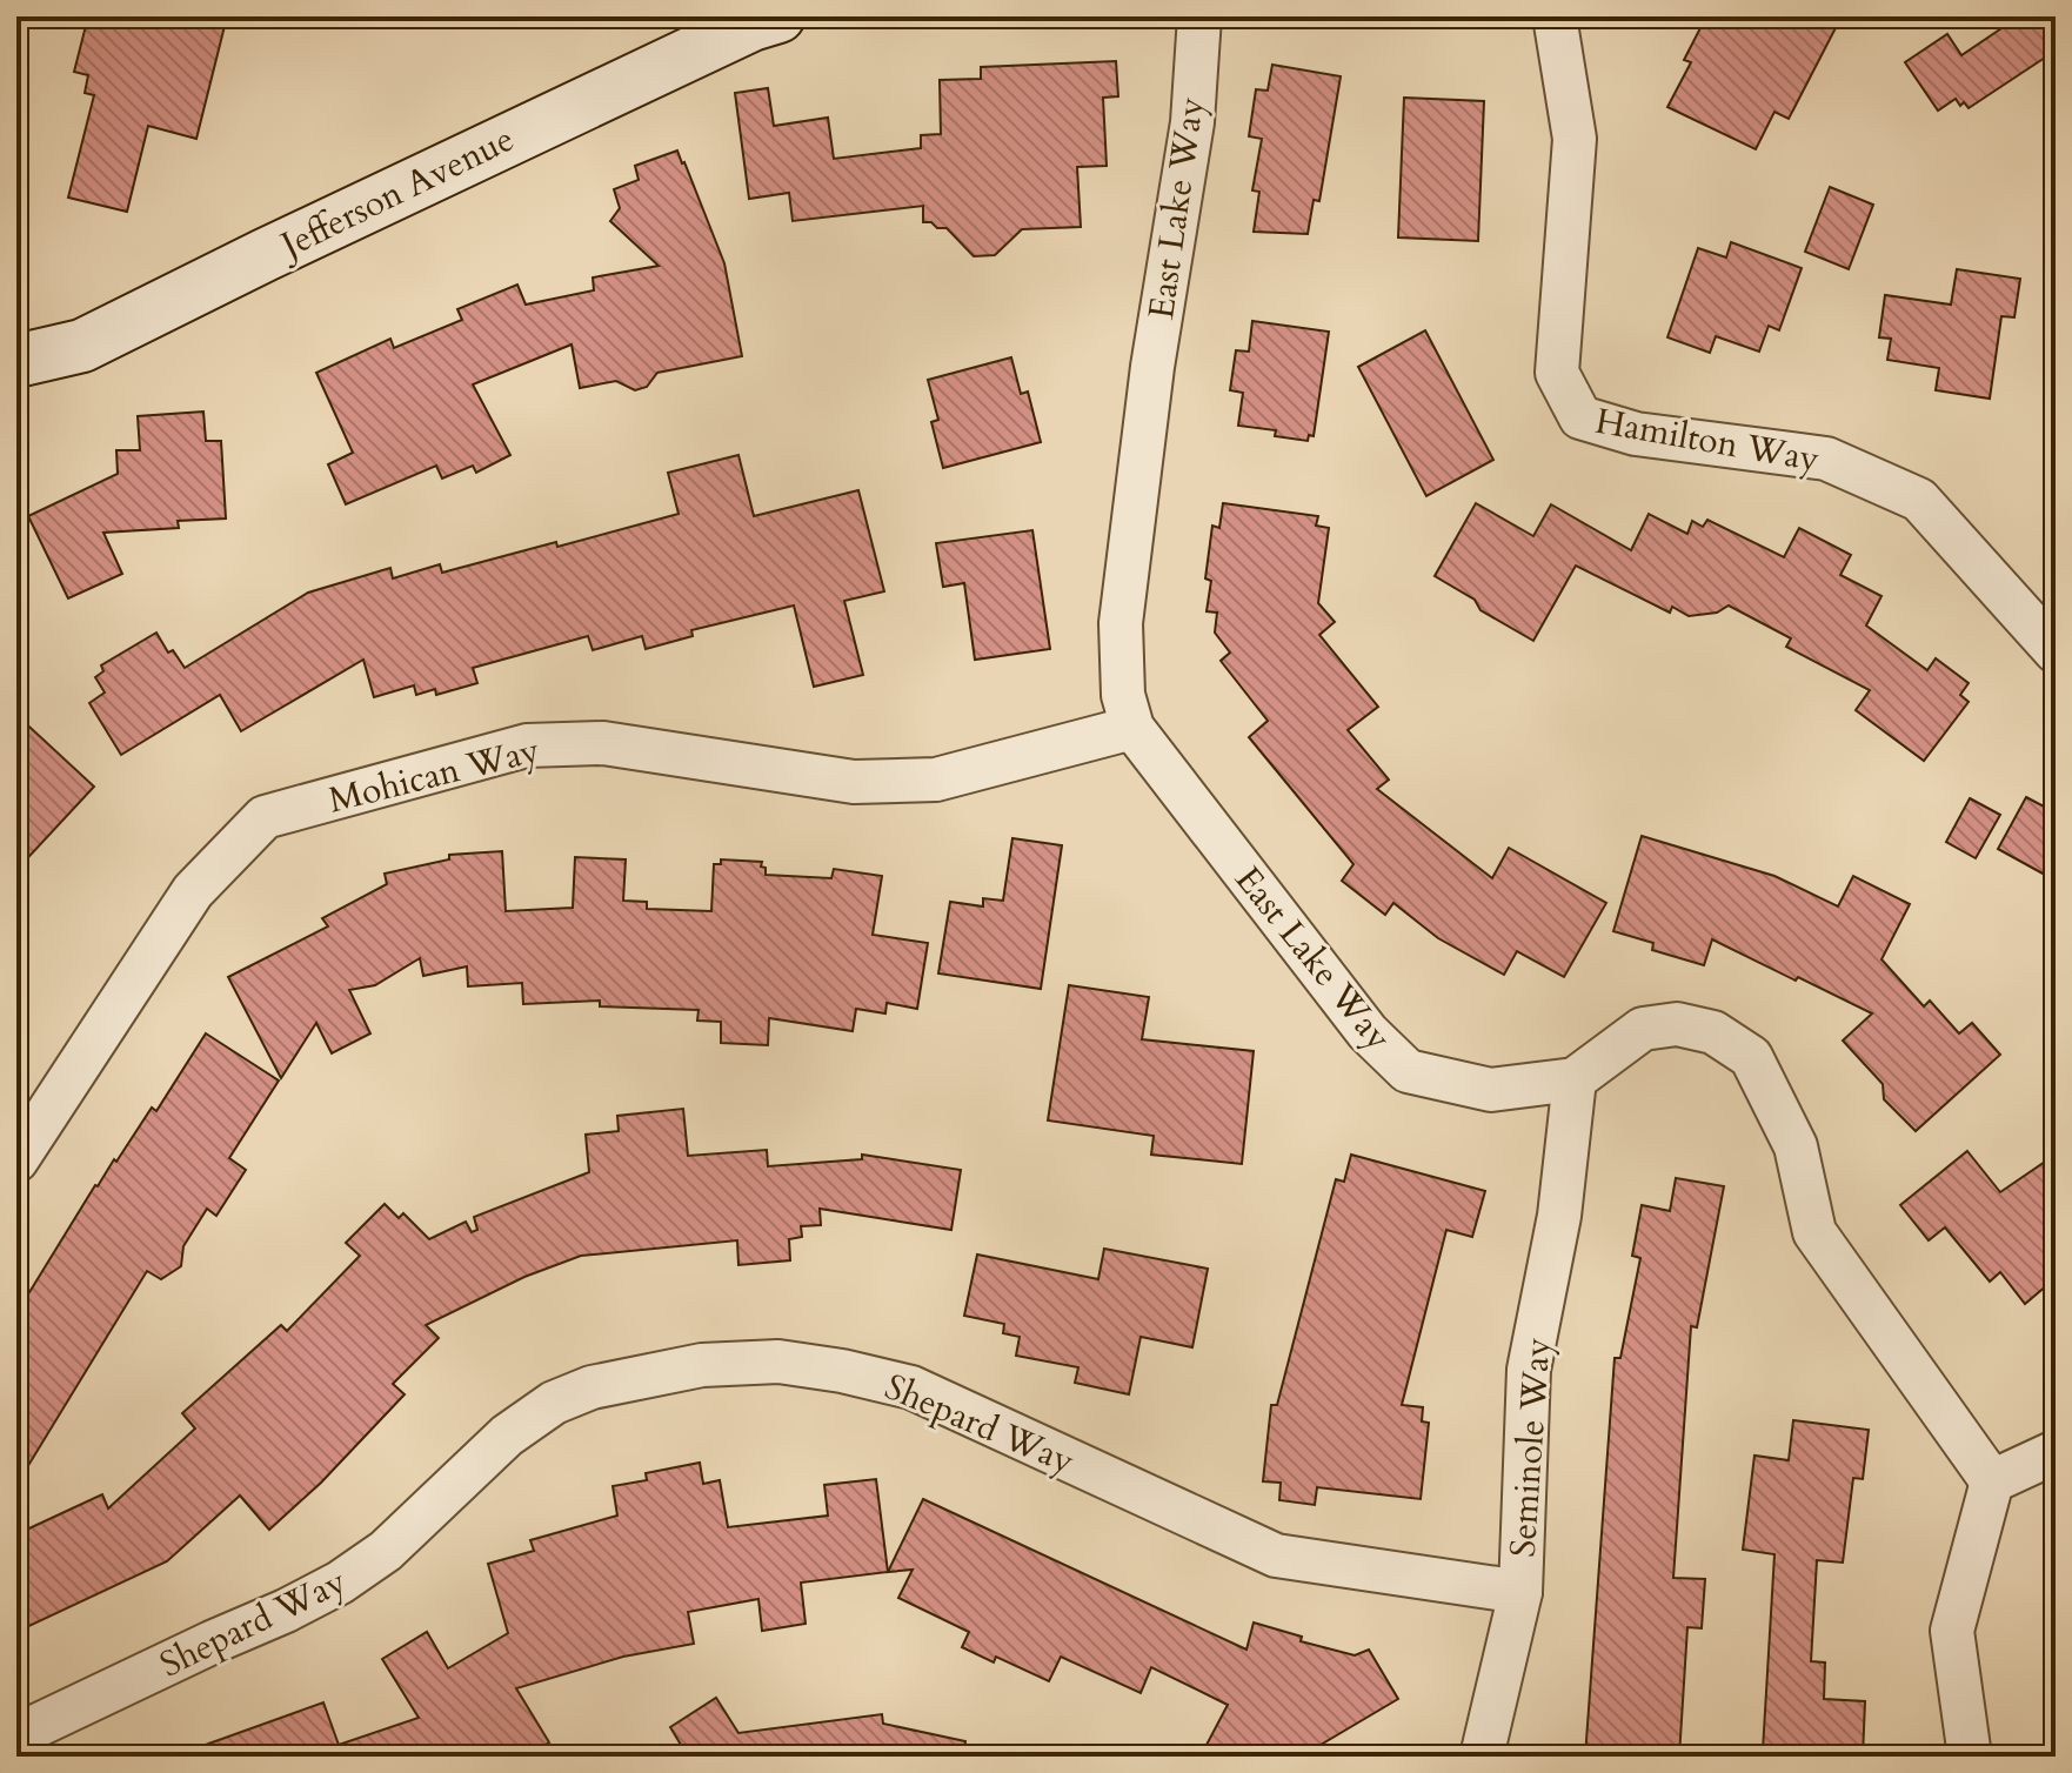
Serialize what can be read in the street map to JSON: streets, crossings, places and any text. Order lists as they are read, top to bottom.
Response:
{
  "streets": {
    "street": [
      "Jefferson Avenue",
      "East Lake Way",
      "Hamilton Way",
      "Mohican Way",
      "Shepard Way",
      "Seminole Way"
    ]
  },
  "crossings": [
    ["East Lake Way", "Mohican Way"],
    ["East Lake Way", "Seminole Way"],
    ["Shepard Way", "Seminole Way"]
  ]
}
